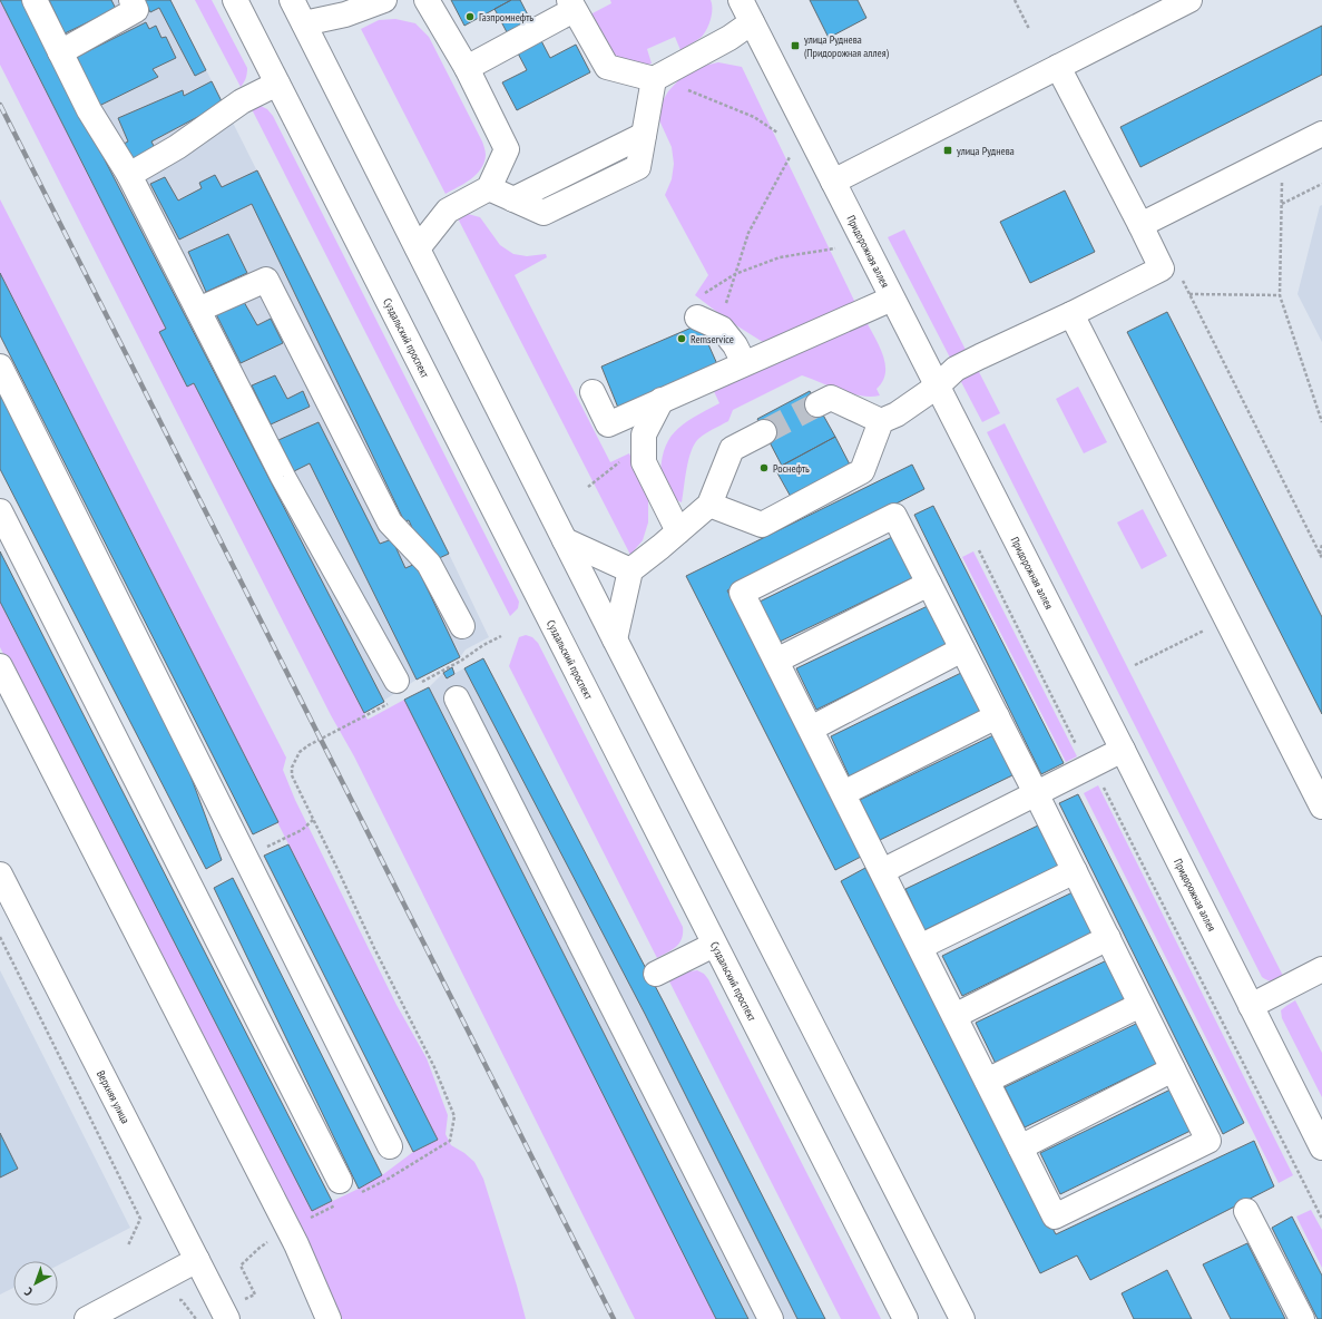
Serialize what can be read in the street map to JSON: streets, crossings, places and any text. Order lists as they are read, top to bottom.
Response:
{
  "streets": {
    "main road": ["Придорожная аллея", "Суздальский проспект", "Верхняя улица"]
  },
  "places": {
    "other": ["Газпромнефть", "Remservice", "Роснефть"],
    "transit": ["улица Руднева (Придорожная аллея)", "улица Руднева"]
  },
  "north": "bottom left"
}
